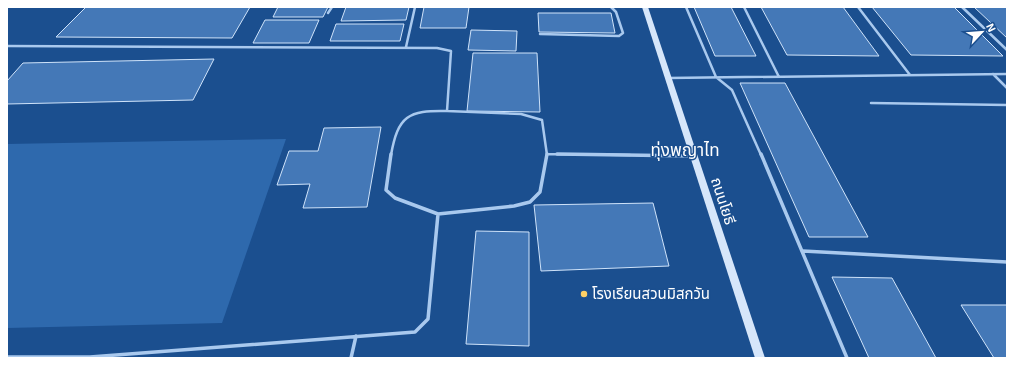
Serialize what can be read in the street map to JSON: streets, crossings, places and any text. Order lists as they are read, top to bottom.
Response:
{
  "streets": {
    "street": ["ถนนโยธี"]
  },
  "districts": ["ทุ่งพญาไท"],
  "places": ["โรงเรียนสวนมิสกวัน"],
  "north": "top right"
}
